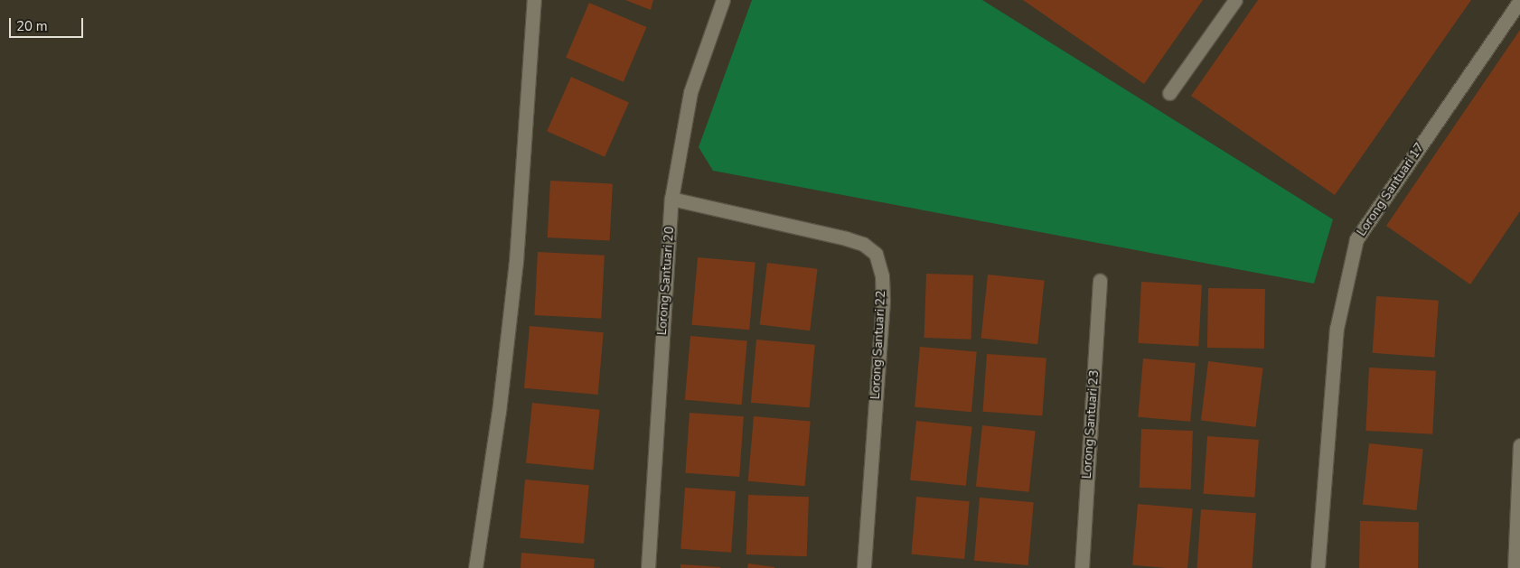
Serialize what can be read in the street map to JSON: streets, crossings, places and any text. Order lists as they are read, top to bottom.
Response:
{
  "streets": {
    "street": [
      "Lorong Santuari 17",
      "Lorong Santuari 20",
      "Lorong Santuari 22",
      "Lorong Santuari 23"
    ]
  },
  "crossings": [
    ["Lorong Santuari 20", "Lorong Santuari 22"]
  ],
  "scale_bar": "20 m"
}
